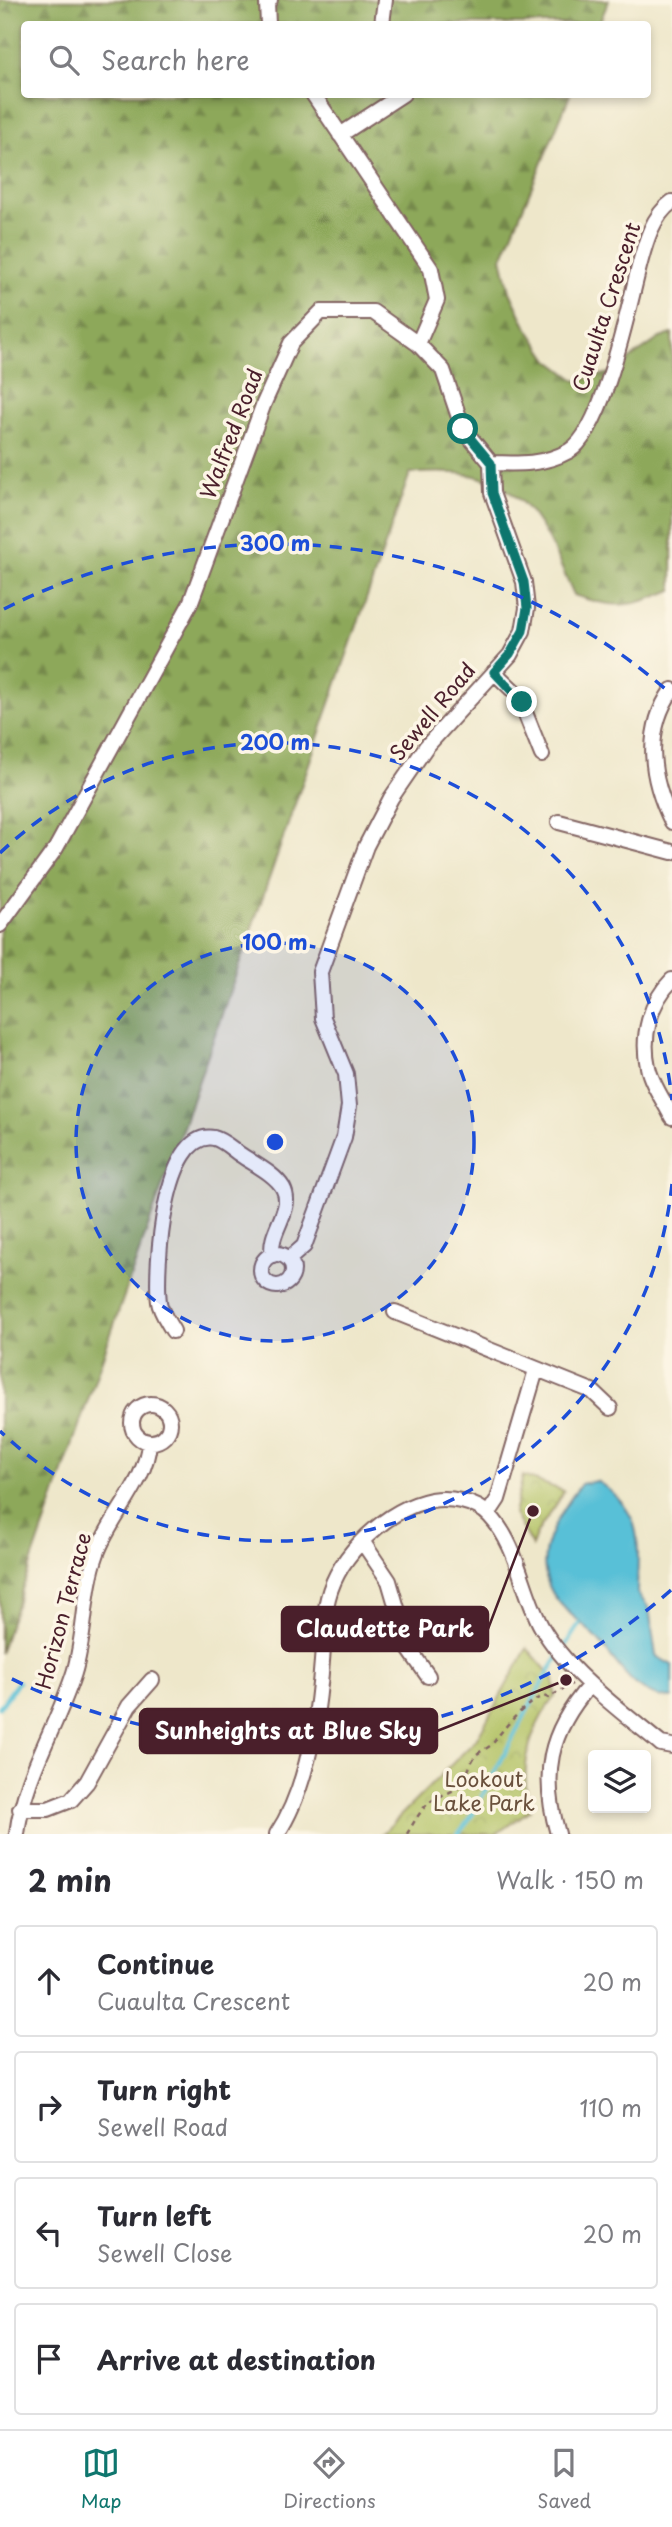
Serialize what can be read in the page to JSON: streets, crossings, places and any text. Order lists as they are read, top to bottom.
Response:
{
  "streets": {
    "street": [
      "Cuaulta Crescent",
      "Walfred Road",
      "Sewell Road",
      "Horizon Terrace"
    ]
  },
  "crossings": [
    ["Cuaulta Crescent", "Sewell Road"]
  ],
  "parks": ["Lookout Lake Park"],
  "places": ["Claudette Park", "Sunheights at Blue Sky"],
  "page": {
    "search": "Search here",
    "heading": ["2 min", "Walk · 150 m"],
    "list": [
      ["Continue", "Cuaulta Crescent", "20 m"],
      ["Turn right", "Sewell Road", "110 m"],
      ["Turn left", "Sewell Close", "20 m"],
      "Arrive at destination"
    ],
    "nav": ["Map", "Directions", "Saved"]
  },
  "rings": ["300 m", "200 m", "100 m"]
}
